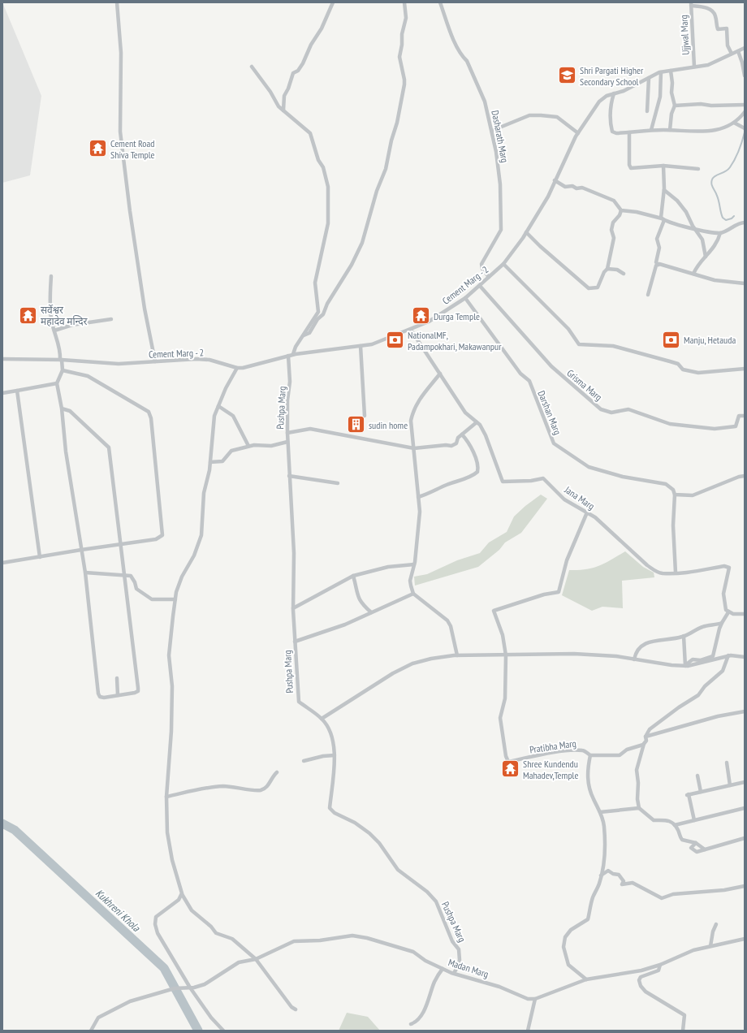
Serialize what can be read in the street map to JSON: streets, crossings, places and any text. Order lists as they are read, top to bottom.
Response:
{
  "streets": {
    "street": [
      "Ujjwal Marg",
      "Dasharath Marg",
      "Cement Marg - 2",
      "Grisma Marg",
      "Pushpa Marg",
      "Darshan Marg",
      "Jana Marg",
      "Pratibha Marg",
      "Madan Marg"
    ]
  },
  "crossings": [
    ["Ujjwal Marg", "Cement Marg - 2"],
    ["Dasharath Marg", "Cement Marg - 2"],
    ["Cement Marg - 2", "Grisma Marg"],
    ["Cement Marg - 2", "Pushpa Marg"],
    ["Cement Marg - 2", "Darshan Marg"],
    ["Cement Marg - 2", "Jana Marg"],
    ["Pushpa Marg", "Madan Marg"]
  ],
  "water": ["Kukhreni Khola"],
  "places": {
    "school or university": ["Shri Pargati Higher Secondary School"],
    "temple": [
      "Cement Road Shiva Temple",
      "सर्वेश्वर महादेव मन्दिर",
      "Durga Temple",
      "Shree Kundendu Mahadev,Temple"
    ],
    "bank": ["Manju, Hetauda", "NationalMF, Padampokhari, Makawanpur"],
    "building": ["sudin home"]
  }
}
